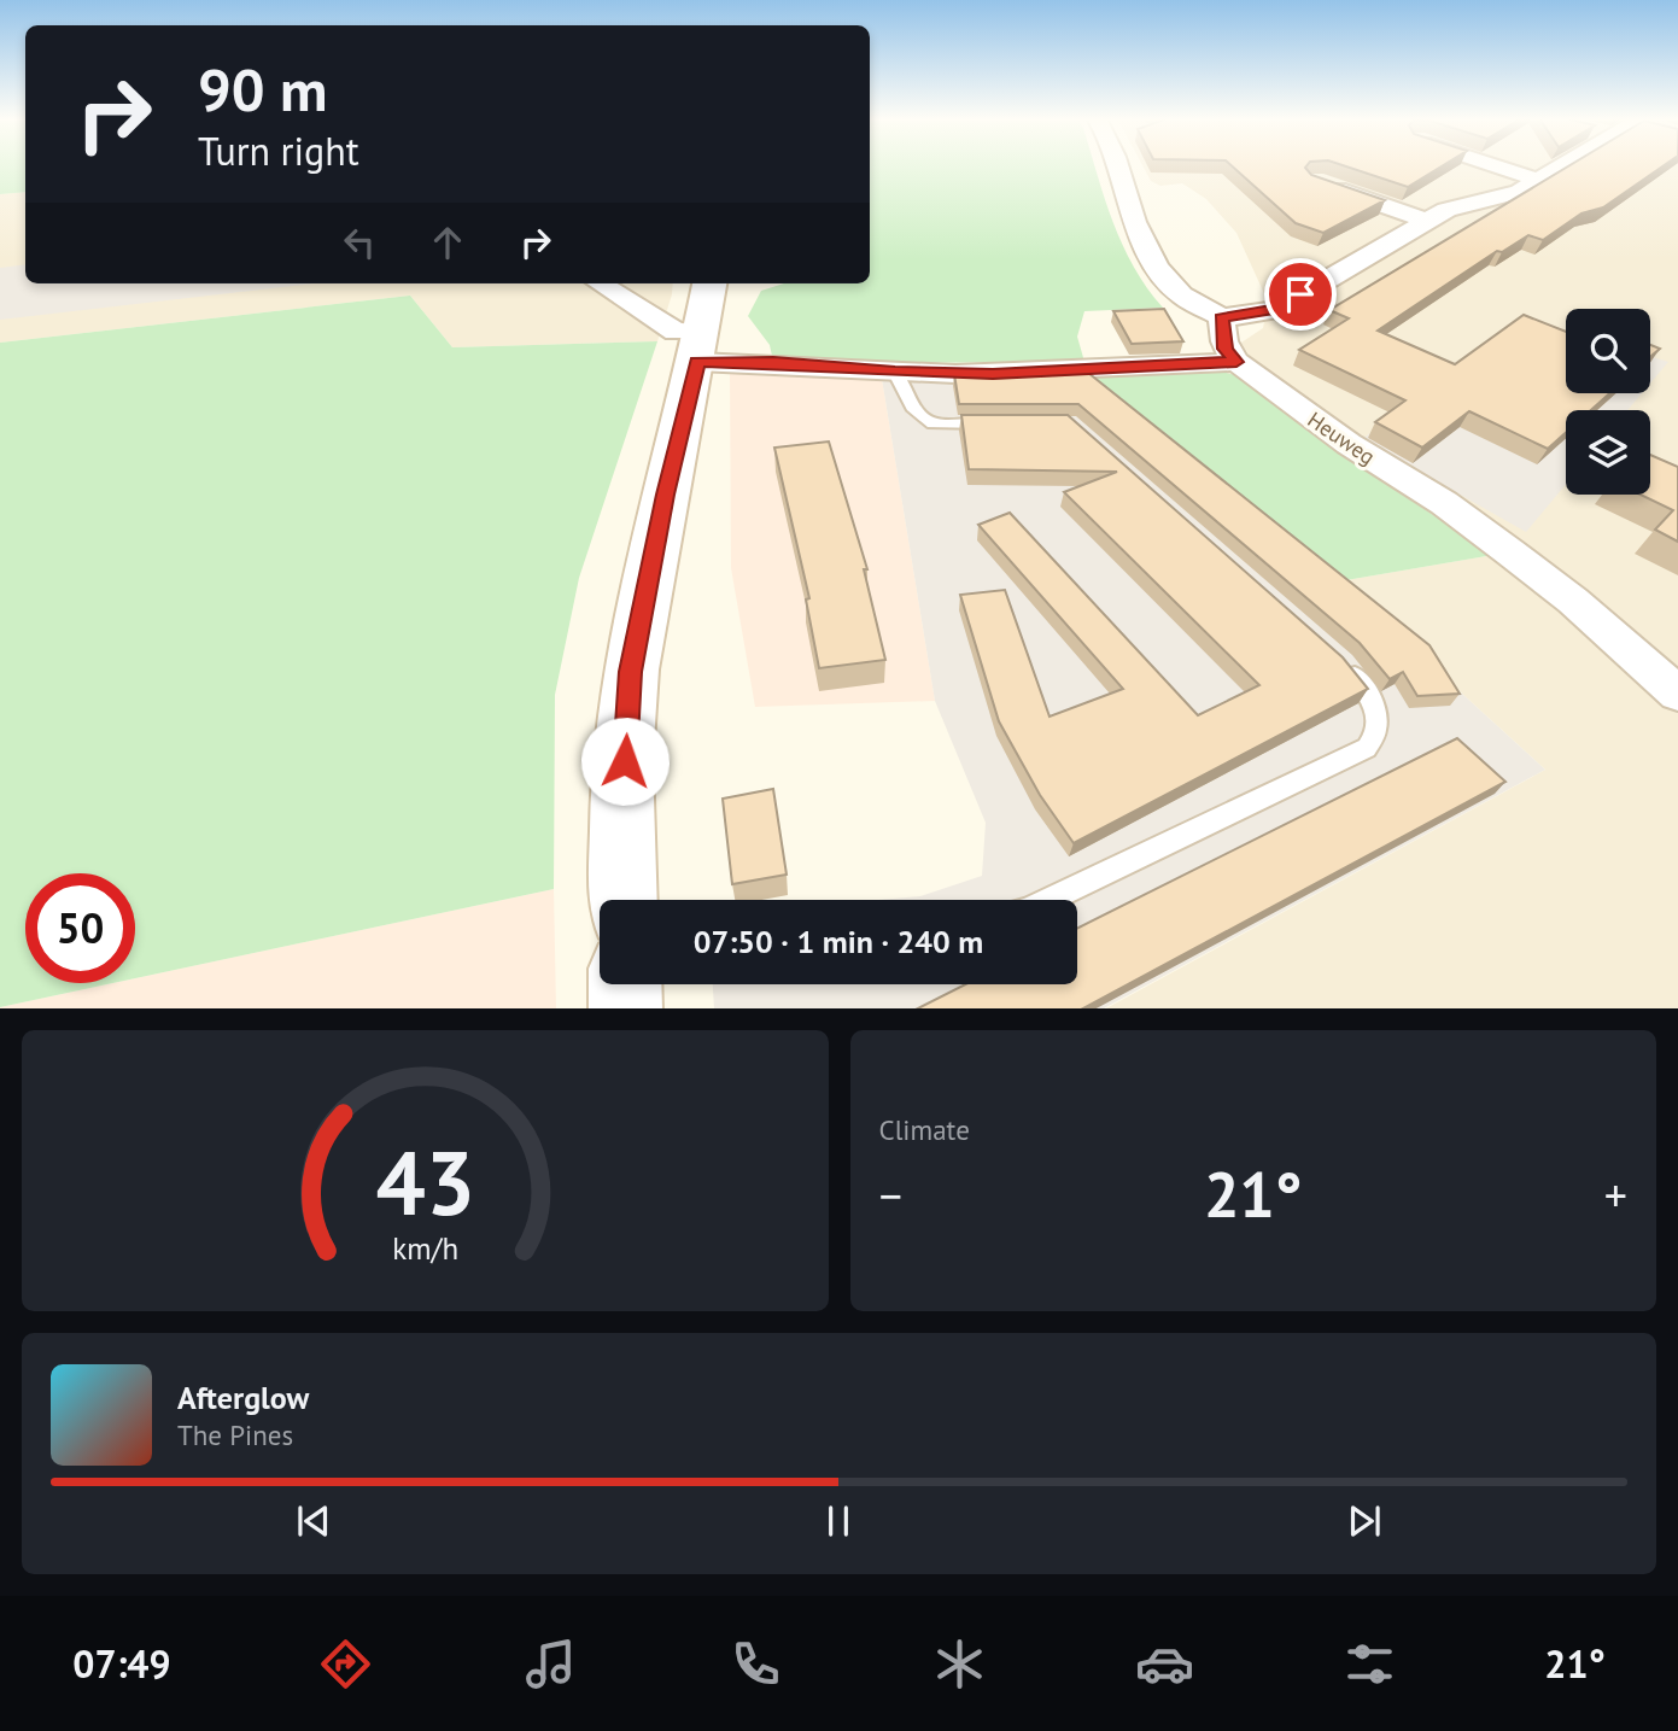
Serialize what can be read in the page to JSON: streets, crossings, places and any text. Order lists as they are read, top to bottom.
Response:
{
  "streets": {
    "street": ["Heuweg"]
  },
  "page": {
    "turn": ["90 m", "Turn right"],
    "limit": "50",
    "trip": "07:50 · 1 min · 240 m",
    "tile": "Climate",
    "heat": ["−", "21°", "+"],
    "song": ["Afterglow", "The Pines"],
    "tabs": ["07:49", "21°"],
    "gauge": ["43", "km/h"]
  }
}
